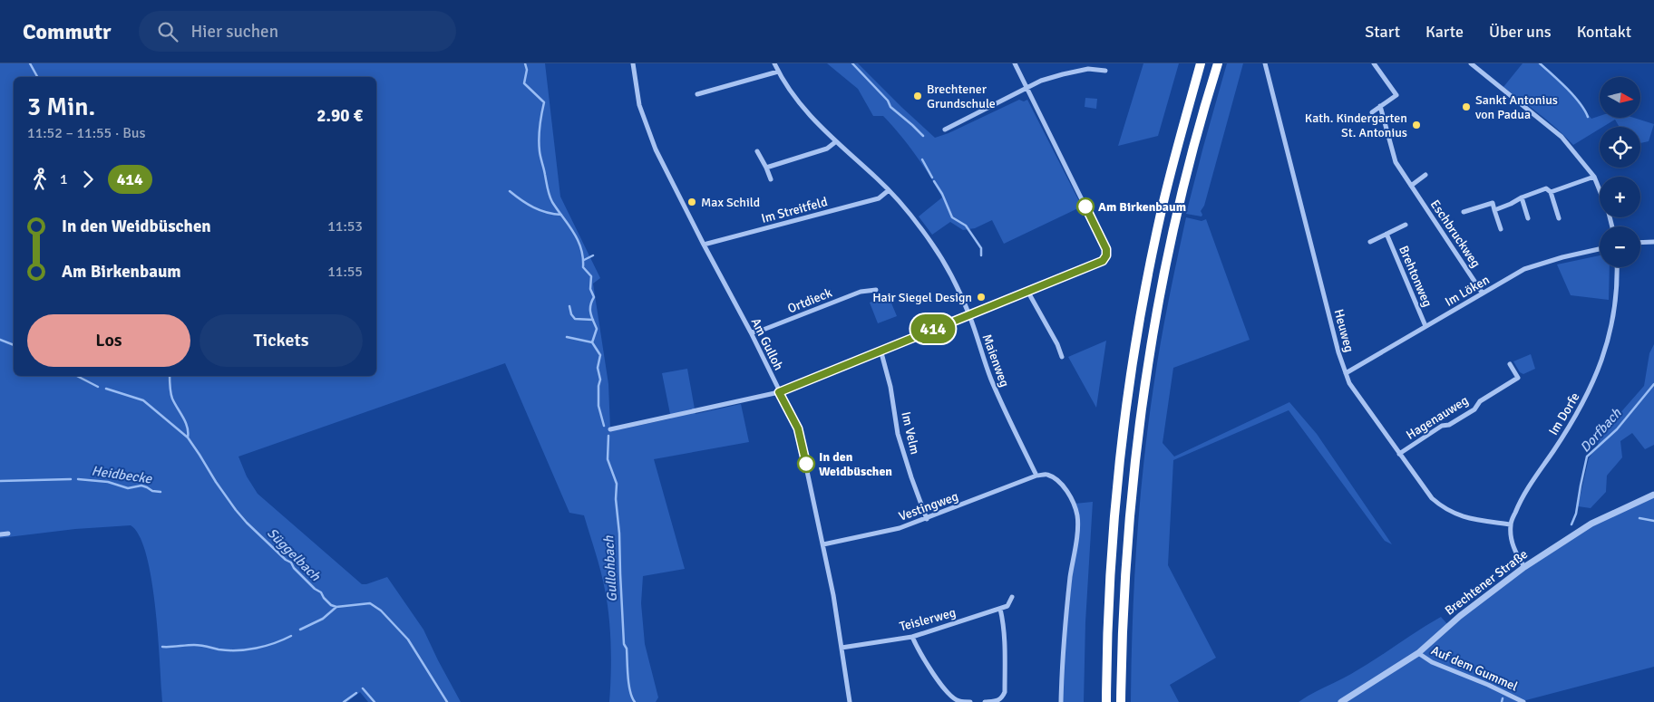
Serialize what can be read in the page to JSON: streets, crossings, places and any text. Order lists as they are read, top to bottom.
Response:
{
  "streets": {
    "street": [
      "Im Streitfeld",
      "Eschbruckweg",
      "Brehtonweg",
      "Im Löken",
      "Ortdieck",
      "Heuweg",
      "Am Gulloh",
      "Maienweg",
      "Im Dorfe",
      "Hagenauweg",
      "Im Velm",
      "Vestingweg",
      "Brechtener Straße",
      "Teislerweg",
      "Auf dem Gummel"
    ]
  },
  "crossings": [
    ["Im Streitfeld", "Am Gulloh"],
    ["Im Streitfeld", "Maienweg"],
    ["Eschbruckweg", "Im Löken"],
    ["Brehtonweg", "Im Löken"],
    ["Im Löken", "Heuweg"],
    ["Ortdieck", "Am Gulloh"],
    ["Heuweg", "Im Dorfe"],
    ["Heuweg", "Hagenauweg"],
    ["Am Gulloh", "Vestingweg"],
    ["Am Gulloh", "Teislerweg"],
    ["Maienweg", "Vestingweg"],
    ["Im Dorfe", "Brechtener Straße"],
    ["Im Velm", "Vestingweg"],
    ["Brechtener Straße", "Auf dem Gummel"]
  ],
  "water": [
    "Dorfbach",
    "Heidbecke",
    "Süggelbach",
    "Gullohbach"
  ],
  "places": [
    "Brechtener Grundschule",
    "Sankt Antonius von Padua",
    "Kath. Kindergarten St. Antonius",
    "Max Schild",
    "Am Birkenbaum",
    "Hair Siegel Design",
    "In den Weidbüschen"
  ],
  "lines": ["bus line 414"],
  "north": "right",
  "page": {
    "header": "Commutr",
    "search": "Hier suchen",
    "nav": [
      "Start",
      "Karte",
      "Über uns",
      "Kontakt"
    ],
    "on_map": "414",
    "map_buttons": ["+", "−"],
    "heading": ["3 Min.", "11:52 – 11:55 · Bus", "2.90 €"],
    "legs": ["1", "414"],
    "list": [
      {
        "name": "In den Weidbüschen",
        "value": "11:53"
      },
      {
        "name": "Am Birkenbaum",
        "value": "11:55"
      }
    ],
    "buttons": ["Los", "Tickets"]
  }
}
